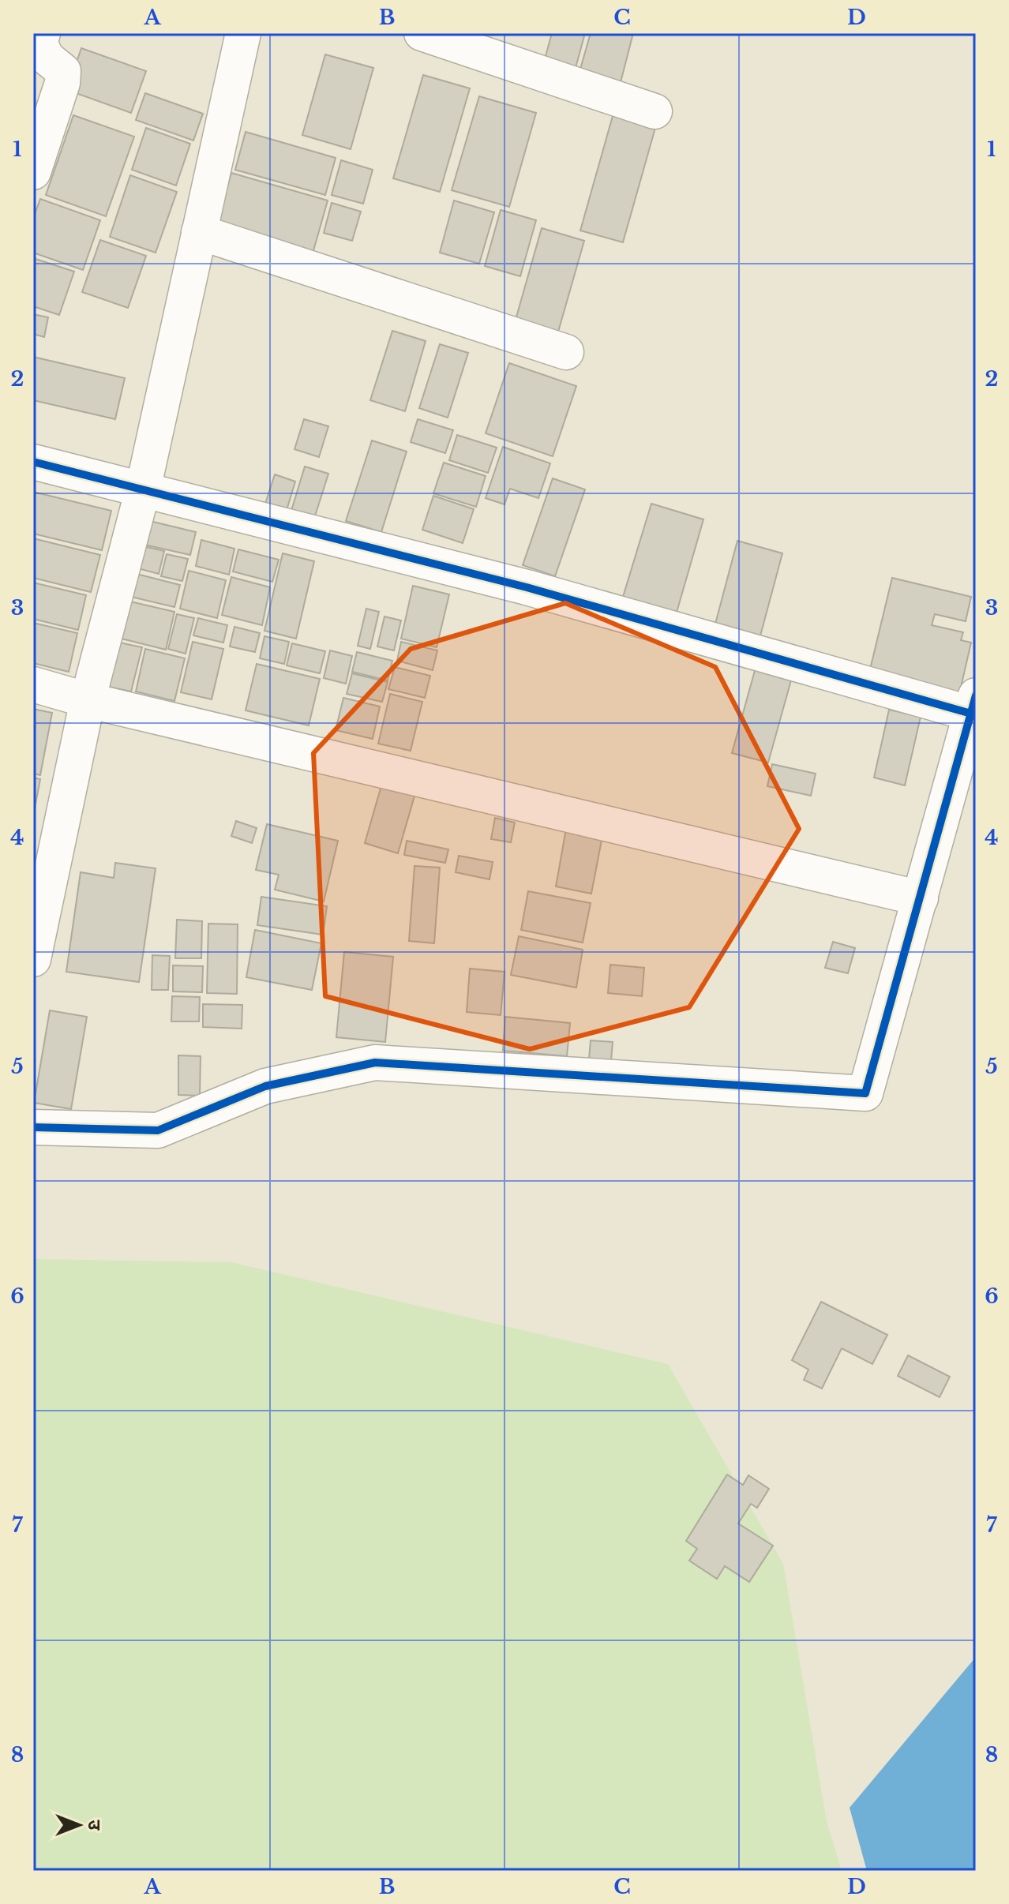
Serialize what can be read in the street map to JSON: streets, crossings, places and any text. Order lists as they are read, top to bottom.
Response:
{
  "north": "right",
  "grid": {
    "columns": [
      "A",
      "B",
      "C",
      "D"
    ],
    "rows": [
      "1",
      "2",
      "3",
      "4",
      "5",
      "6",
      "7",
      "8"
    ]
  }
}
